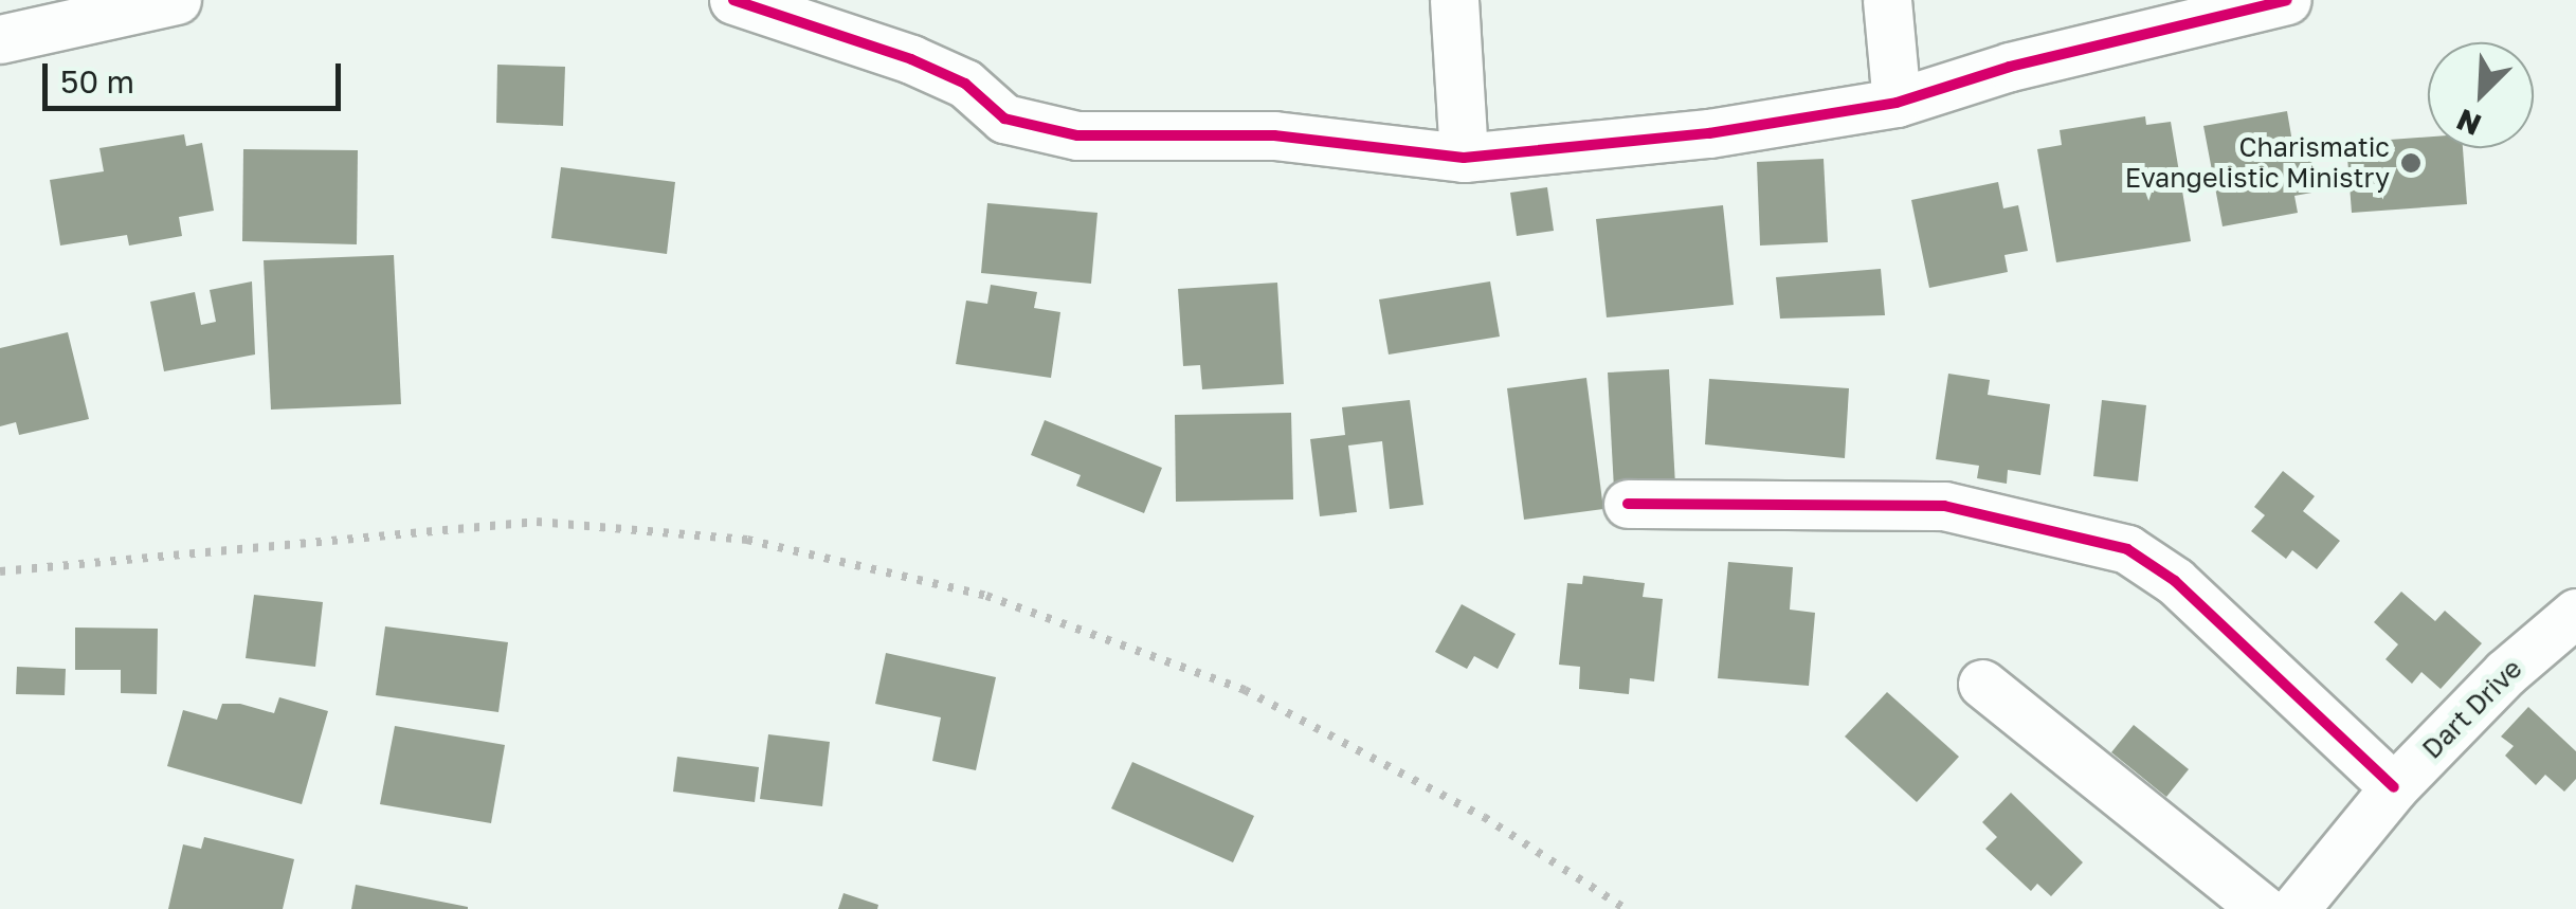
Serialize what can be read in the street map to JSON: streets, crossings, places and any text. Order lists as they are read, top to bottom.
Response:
{
  "streets": {
    "street": ["Dart Drive"]
  },
  "places": ["Charismatic Evangelistic Ministry"],
  "scale_bar": "50 m",
  "north": "bottom left"
}
